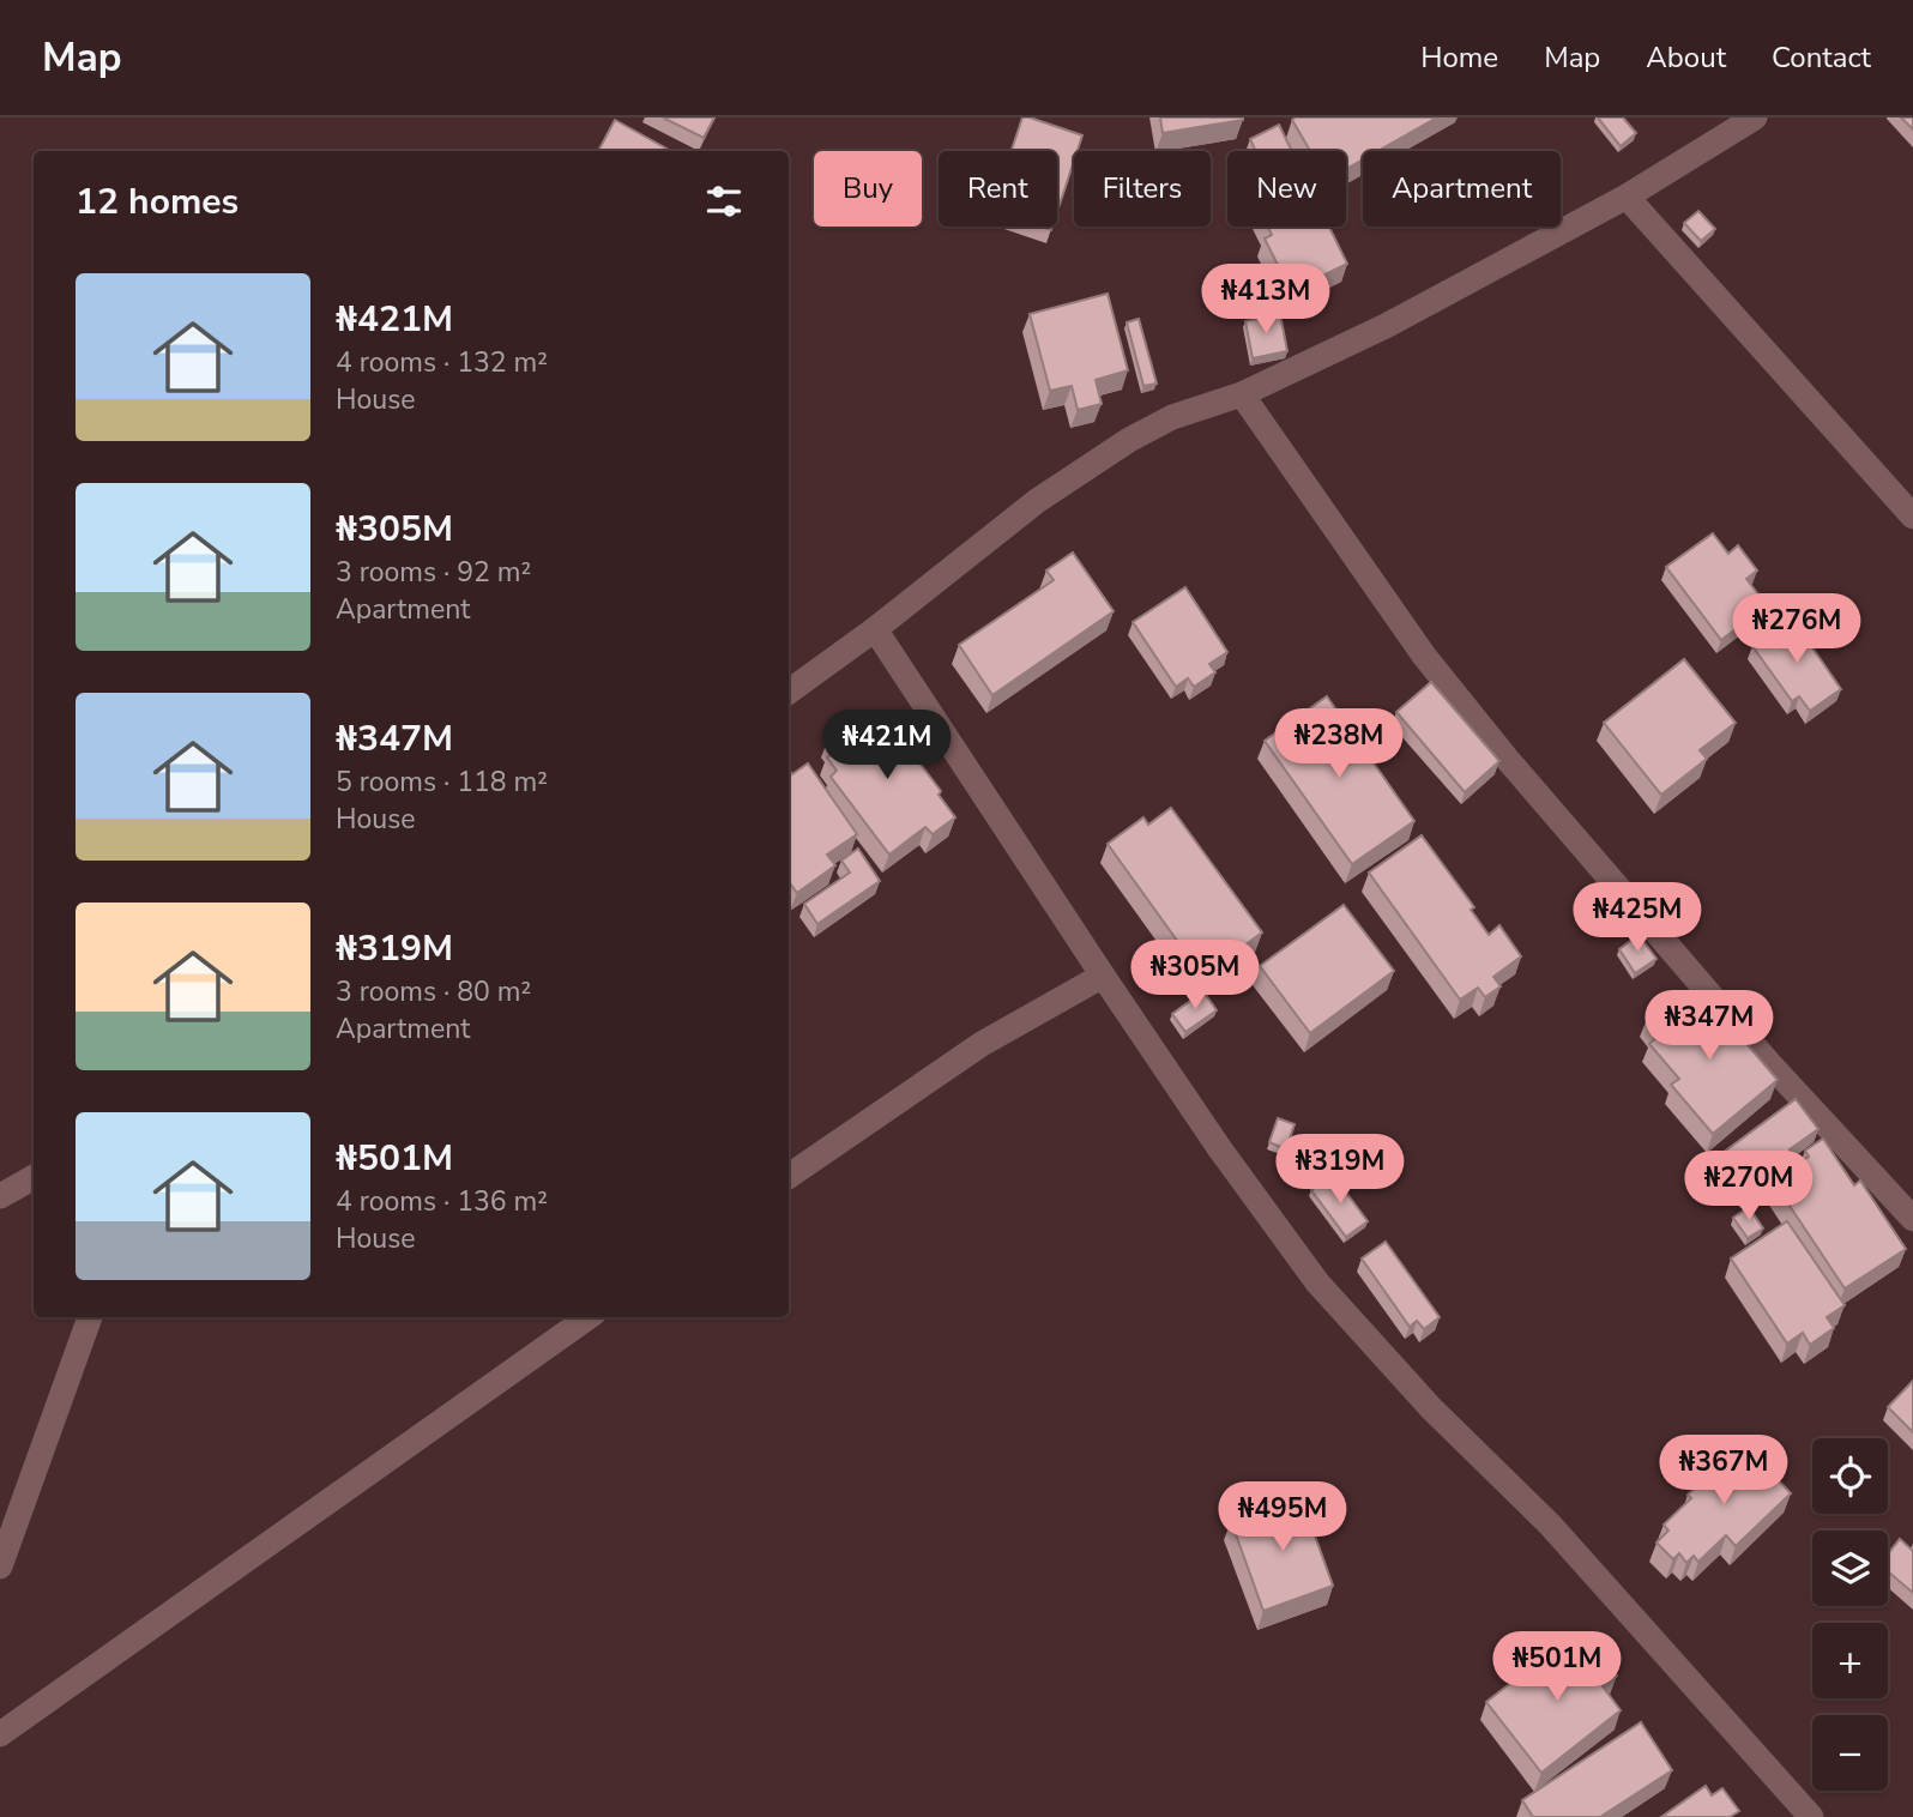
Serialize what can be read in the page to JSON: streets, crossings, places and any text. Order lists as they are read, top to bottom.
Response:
{
  "page": {
    "header": "Map",
    "nav": [
      "Home",
      "Map",
      "About",
      "Contact"
    ],
    "chip": [
      "Buy",
      "Rent",
      "Filters",
      "New",
      "Apartment"
    ],
    "heading": "12 homes",
    "list": [
      {
        "name": "₦421M",
        "note": "4 rooms · 132 m² · House"
      },
      {
        "name": "₦305M",
        "note": "3 rooms · 92 m² · Apartment"
      },
      {
        "name": "₦347M",
        "note": "5 rooms · 118 m² · House"
      },
      {
        "name": "₦319M",
        "note": "3 rooms · 80 m² · Apartment"
      },
      {
        "name": "₦501M",
        "note": "4 rooms · 136 m² · House"
      }
    ],
    "price": [
      "₦413M",
      "₦276M",
      "₦238M",
      "₦421M",
      "₦425M",
      "₦305M",
      "₦347M",
      "₦319M",
      "₦270M",
      "₦367M",
      "₦495M",
      "₦501M"
    ],
    "map_buttons": ["+", "−"]
  }
}
